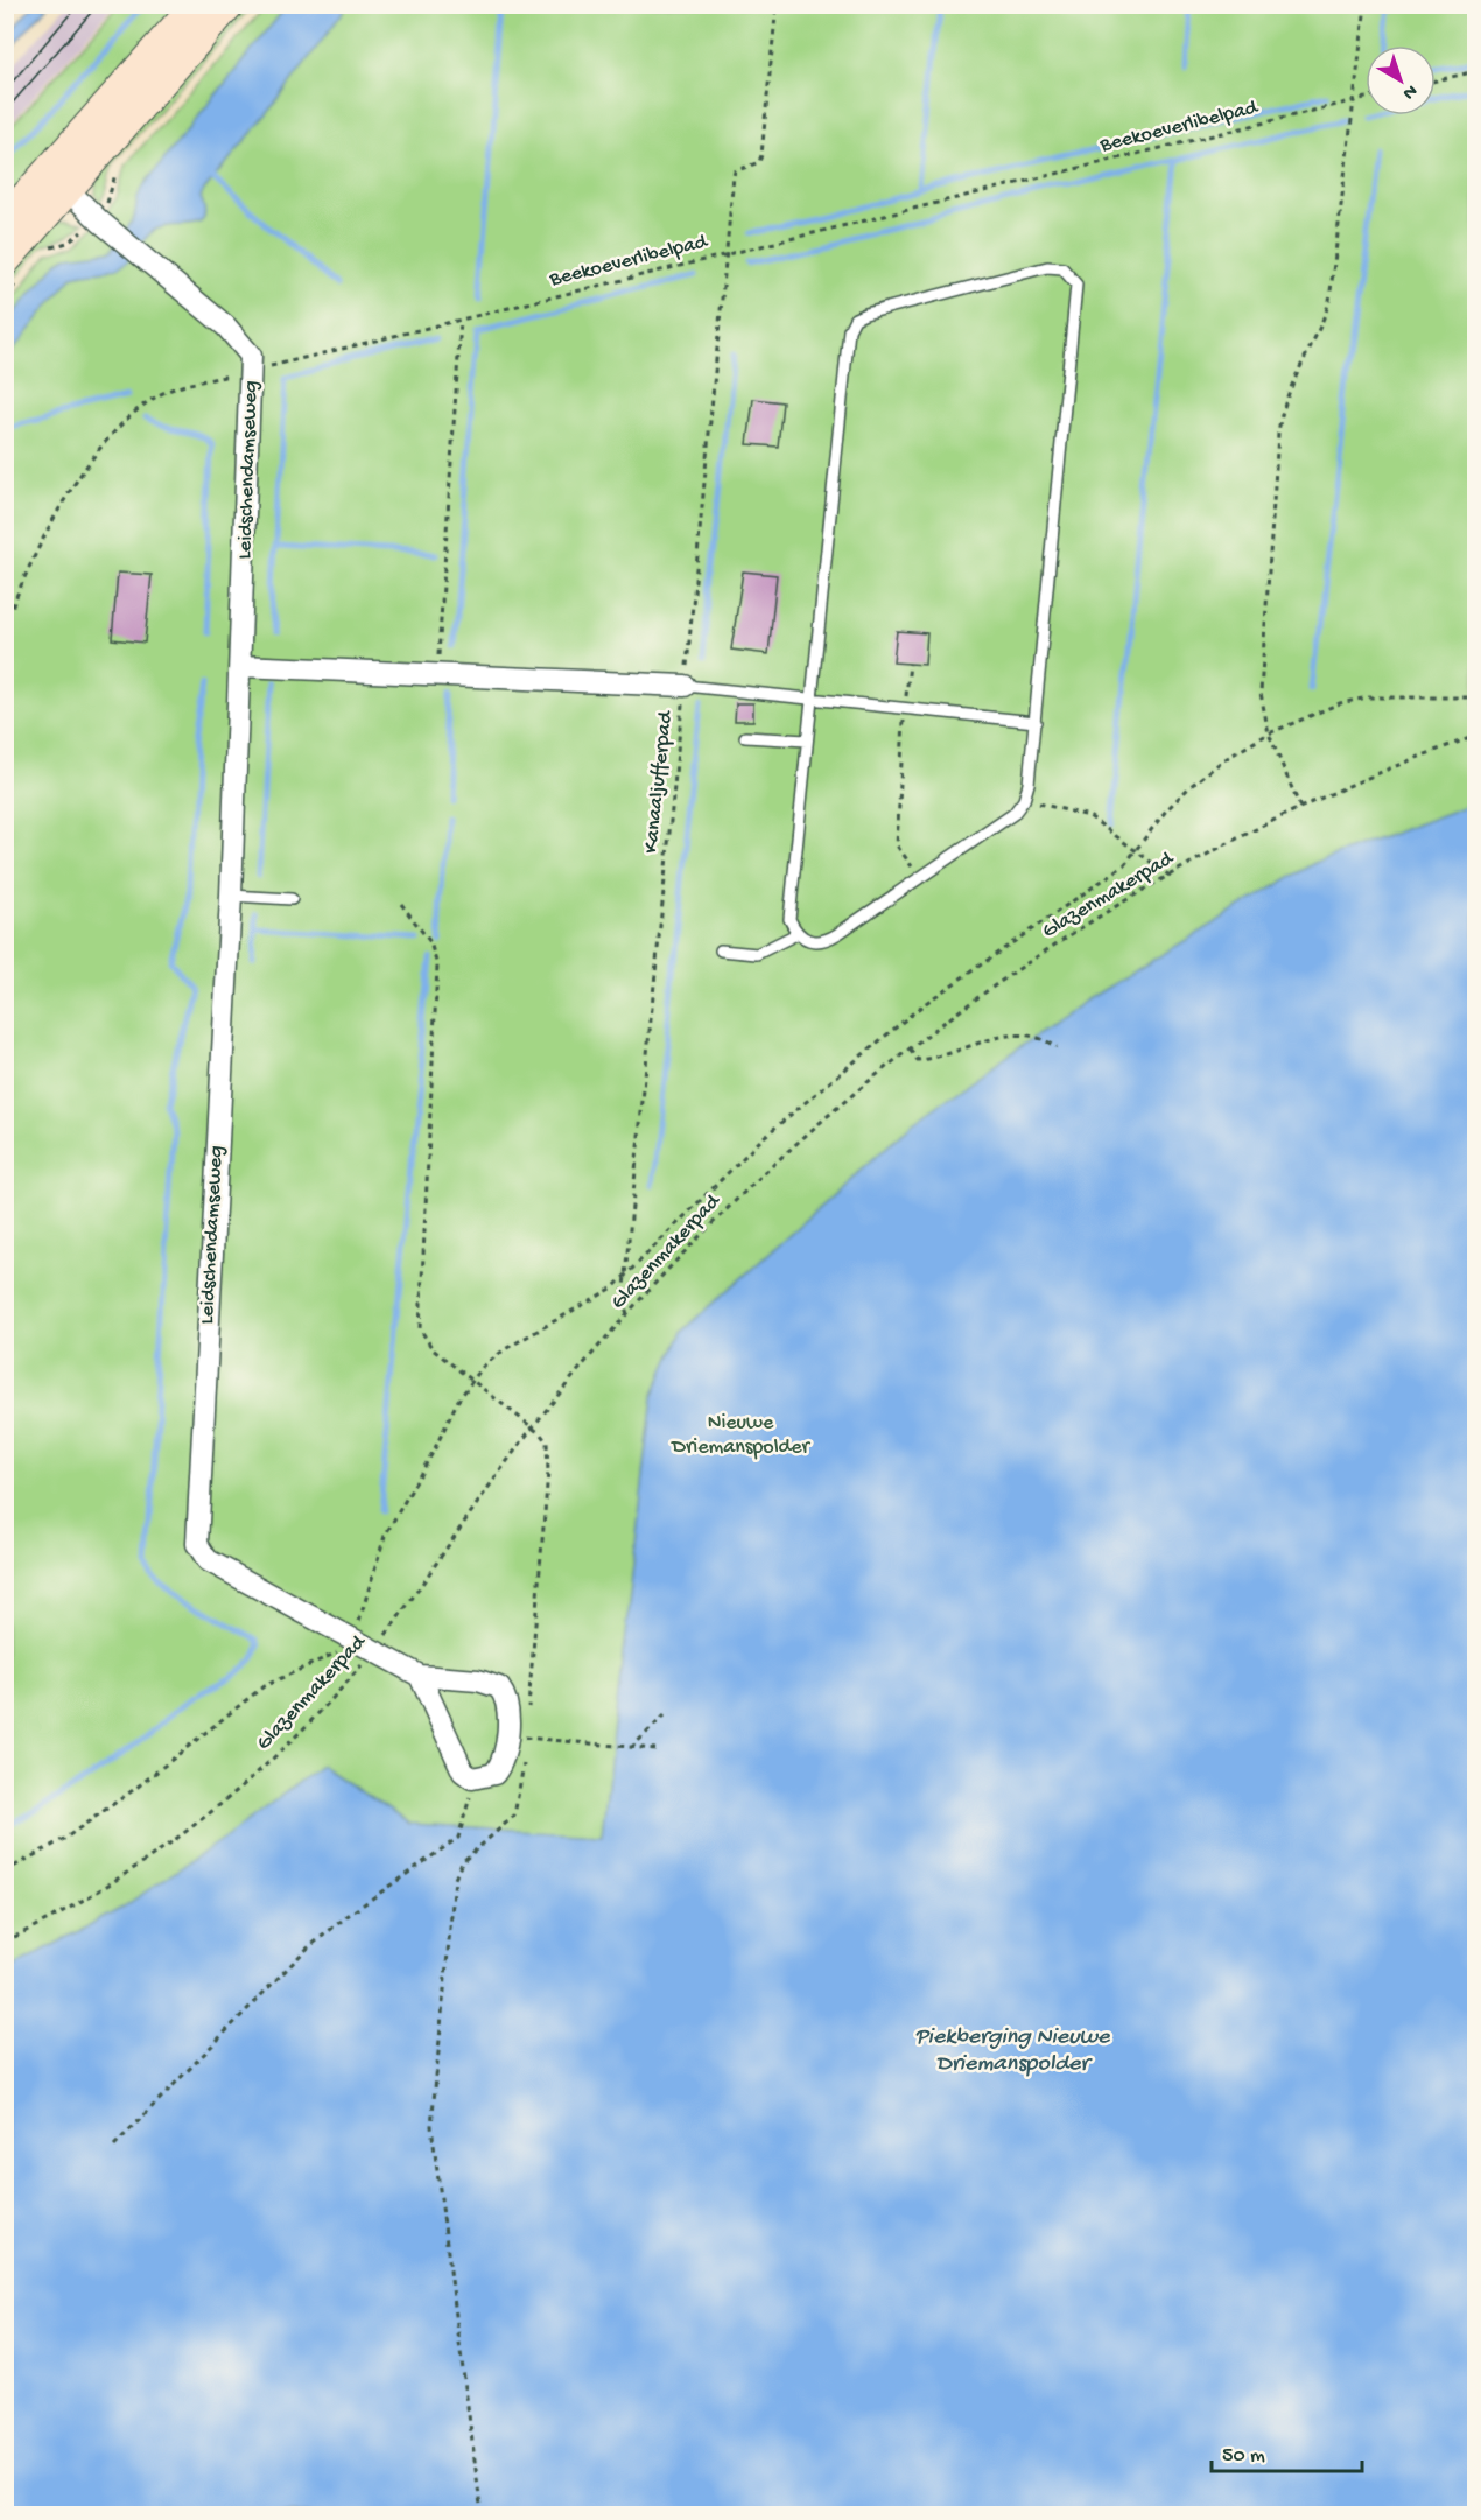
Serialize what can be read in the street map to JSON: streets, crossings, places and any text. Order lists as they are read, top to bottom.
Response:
{
  "streets": {
    "street": ["Leidschendamseweg"],
    "path": ["Beekoeverlibelpad", "Kanaaljufferpad", "Glazenmakerpad"]
  },
  "crossings": [
    ["Beekoeverlibelpad", "Leidschendamseweg"],
    ["Beekoeverlibelpad", "Kanaaljufferpad"],
    ["Leidschendamseweg", "Glazenmakerpad"],
    ["Kanaaljufferpad", "Glazenmakerpad"]
  ],
  "water": ["Piekberging Nieuwe Driemanspolder"],
  "parks": ["Nieuwe Driemanspolder"],
  "scale_bar": "50 m",
  "north": "bottom right"
}
